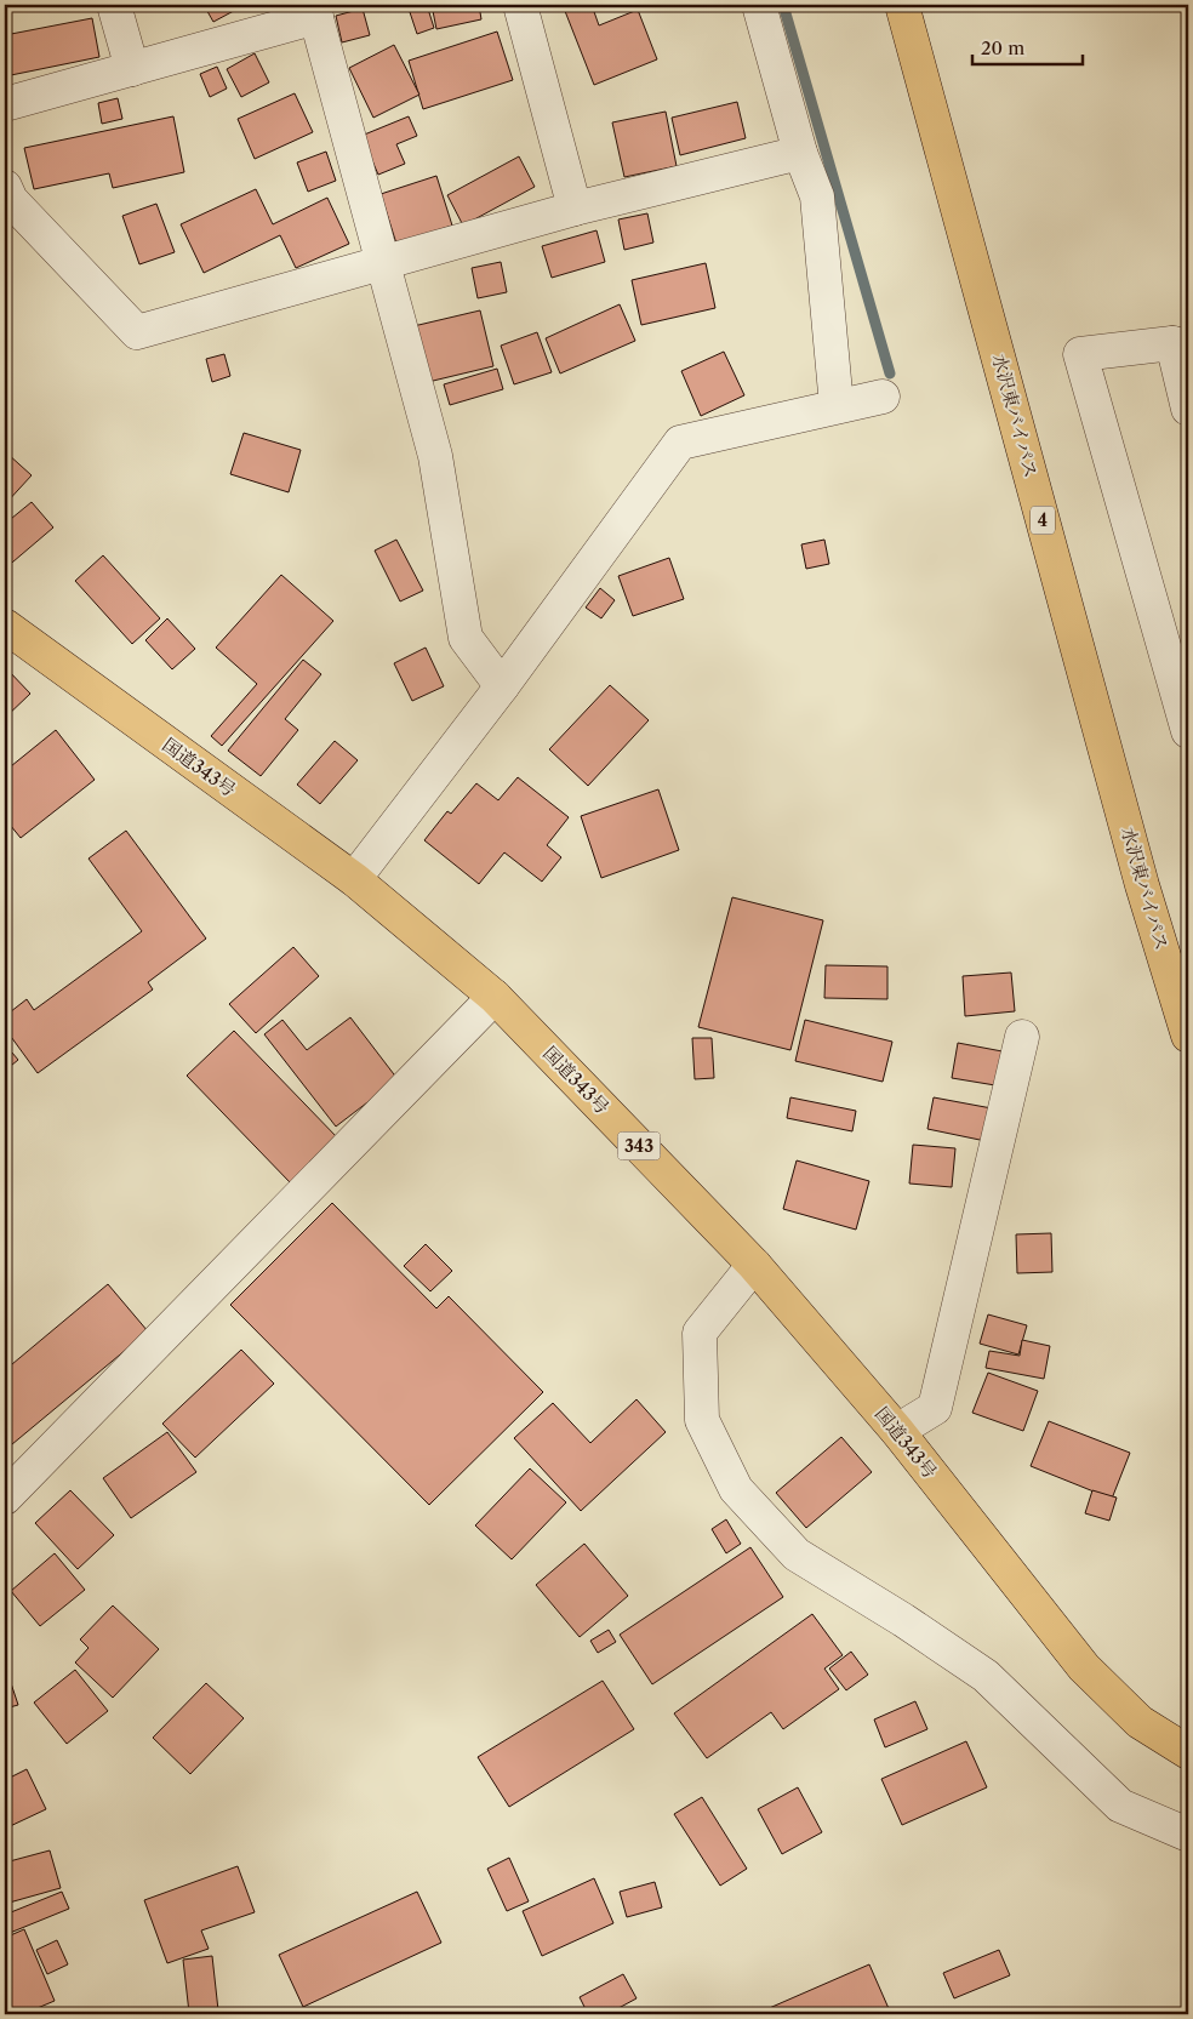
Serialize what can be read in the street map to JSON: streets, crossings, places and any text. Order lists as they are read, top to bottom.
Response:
{
  "streets": {
    "highway": [
      "水沢東バイパス",
      "4",
      "国道343号",
      "343"
    ]
  },
  "scale_bar": "20 m"
}
